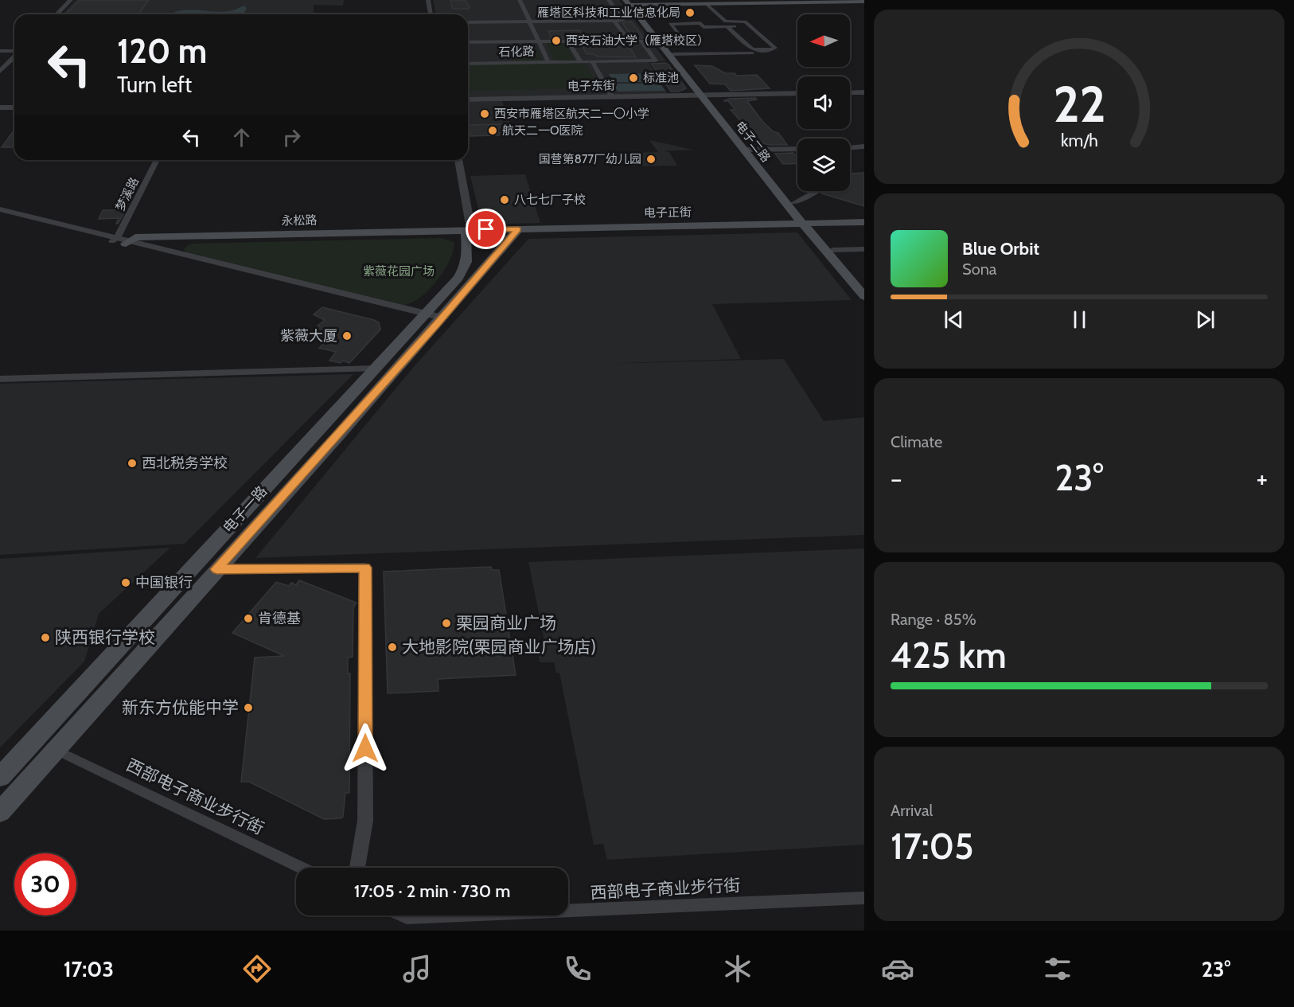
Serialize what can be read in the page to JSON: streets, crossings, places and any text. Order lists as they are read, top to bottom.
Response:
{
  "streets": {
    "main road": [
      "电子二路",
      "电子正街",
      "永松路",
      "电子一路"
    ],
    "street": [
      "石化路",
      "电子东街",
      "梦溪路",
      "西部电子商业步行街"
    ]
  },
  "crossings": [
    ["电子东街", "电子二路"],
    ["电子二路", "电子正街"],
    ["梦溪路", "永松路"],
    ["电子正街", "永松路"],
    ["电子正街", "电子一路"],
    ["永松路", "电子一路"],
    ["电子一路", "西部电子商业步行街"]
  ],
  "parks": ["紫薇花园广场"],
  "places": [
    "雁塔区科技和工业信息化局",
    "西安石油大学（雁塔校区）",
    "标准池",
    "西安市雁塔区航天二一〇小学",
    "航天二一O医院",
    "国营第877厂幼儿园",
    "八七七厂子校",
    "紫薇大厦",
    "西北税务学校",
    "中国银行",
    "肯德基",
    "栗园商业广场",
    "陕西银行学校",
    "大地影院(栗园商业广场店)",
    "新东方优能中学"
  ],
  "north": "left",
  "page": {
    "turn": ["120 m", "Turn left"],
    "song": ["Blue Orbit", "Sona"],
    "tile": [
      "Climate",
      ["Range · 85%", "425 km"],
      ["Arrival", "17:05"]
    ],
    "heat": ["−", "23°", "+"],
    "limit": "30",
    "trip": "17:05 · 2 min · 730 m",
    "tabs": ["17:03", "23°"],
    "gauge": ["22", "km/h"]
  }
}
